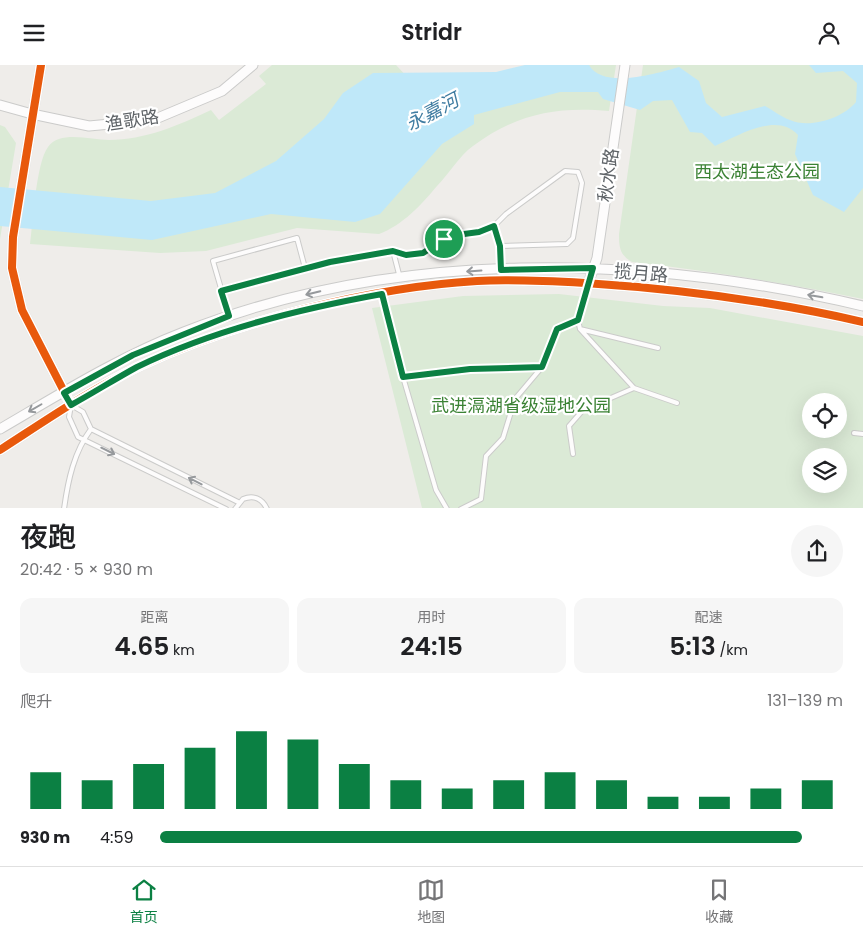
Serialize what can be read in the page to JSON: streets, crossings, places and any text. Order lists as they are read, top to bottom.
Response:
{
  "streets": {
    "street": ["渔歌路", "秋水路", "揽月路"]
  },
  "crossings": [
    ["秋水路", "揽月路"]
  ],
  "water": ["永嘉河"],
  "parks": ["西太湖生态公园", "武进滆湖省级湿地公园"],
  "page": {
    "header": "Stridr",
    "heading": ["夜跑", "20:42 · 5 × 930 m"],
    "stats": [
      ["距离", "4.65 km"],
      ["用时", "24:15"],
      ["配速", "5:13 /km"]
    ],
    "chart": ["爬升", "131–139 m"],
    "list": [
      {
        "name": "930 m",
        "note": "4:59"
      }
    ],
    "tabs": ["首页", "地图", "收藏"]
  }
}
